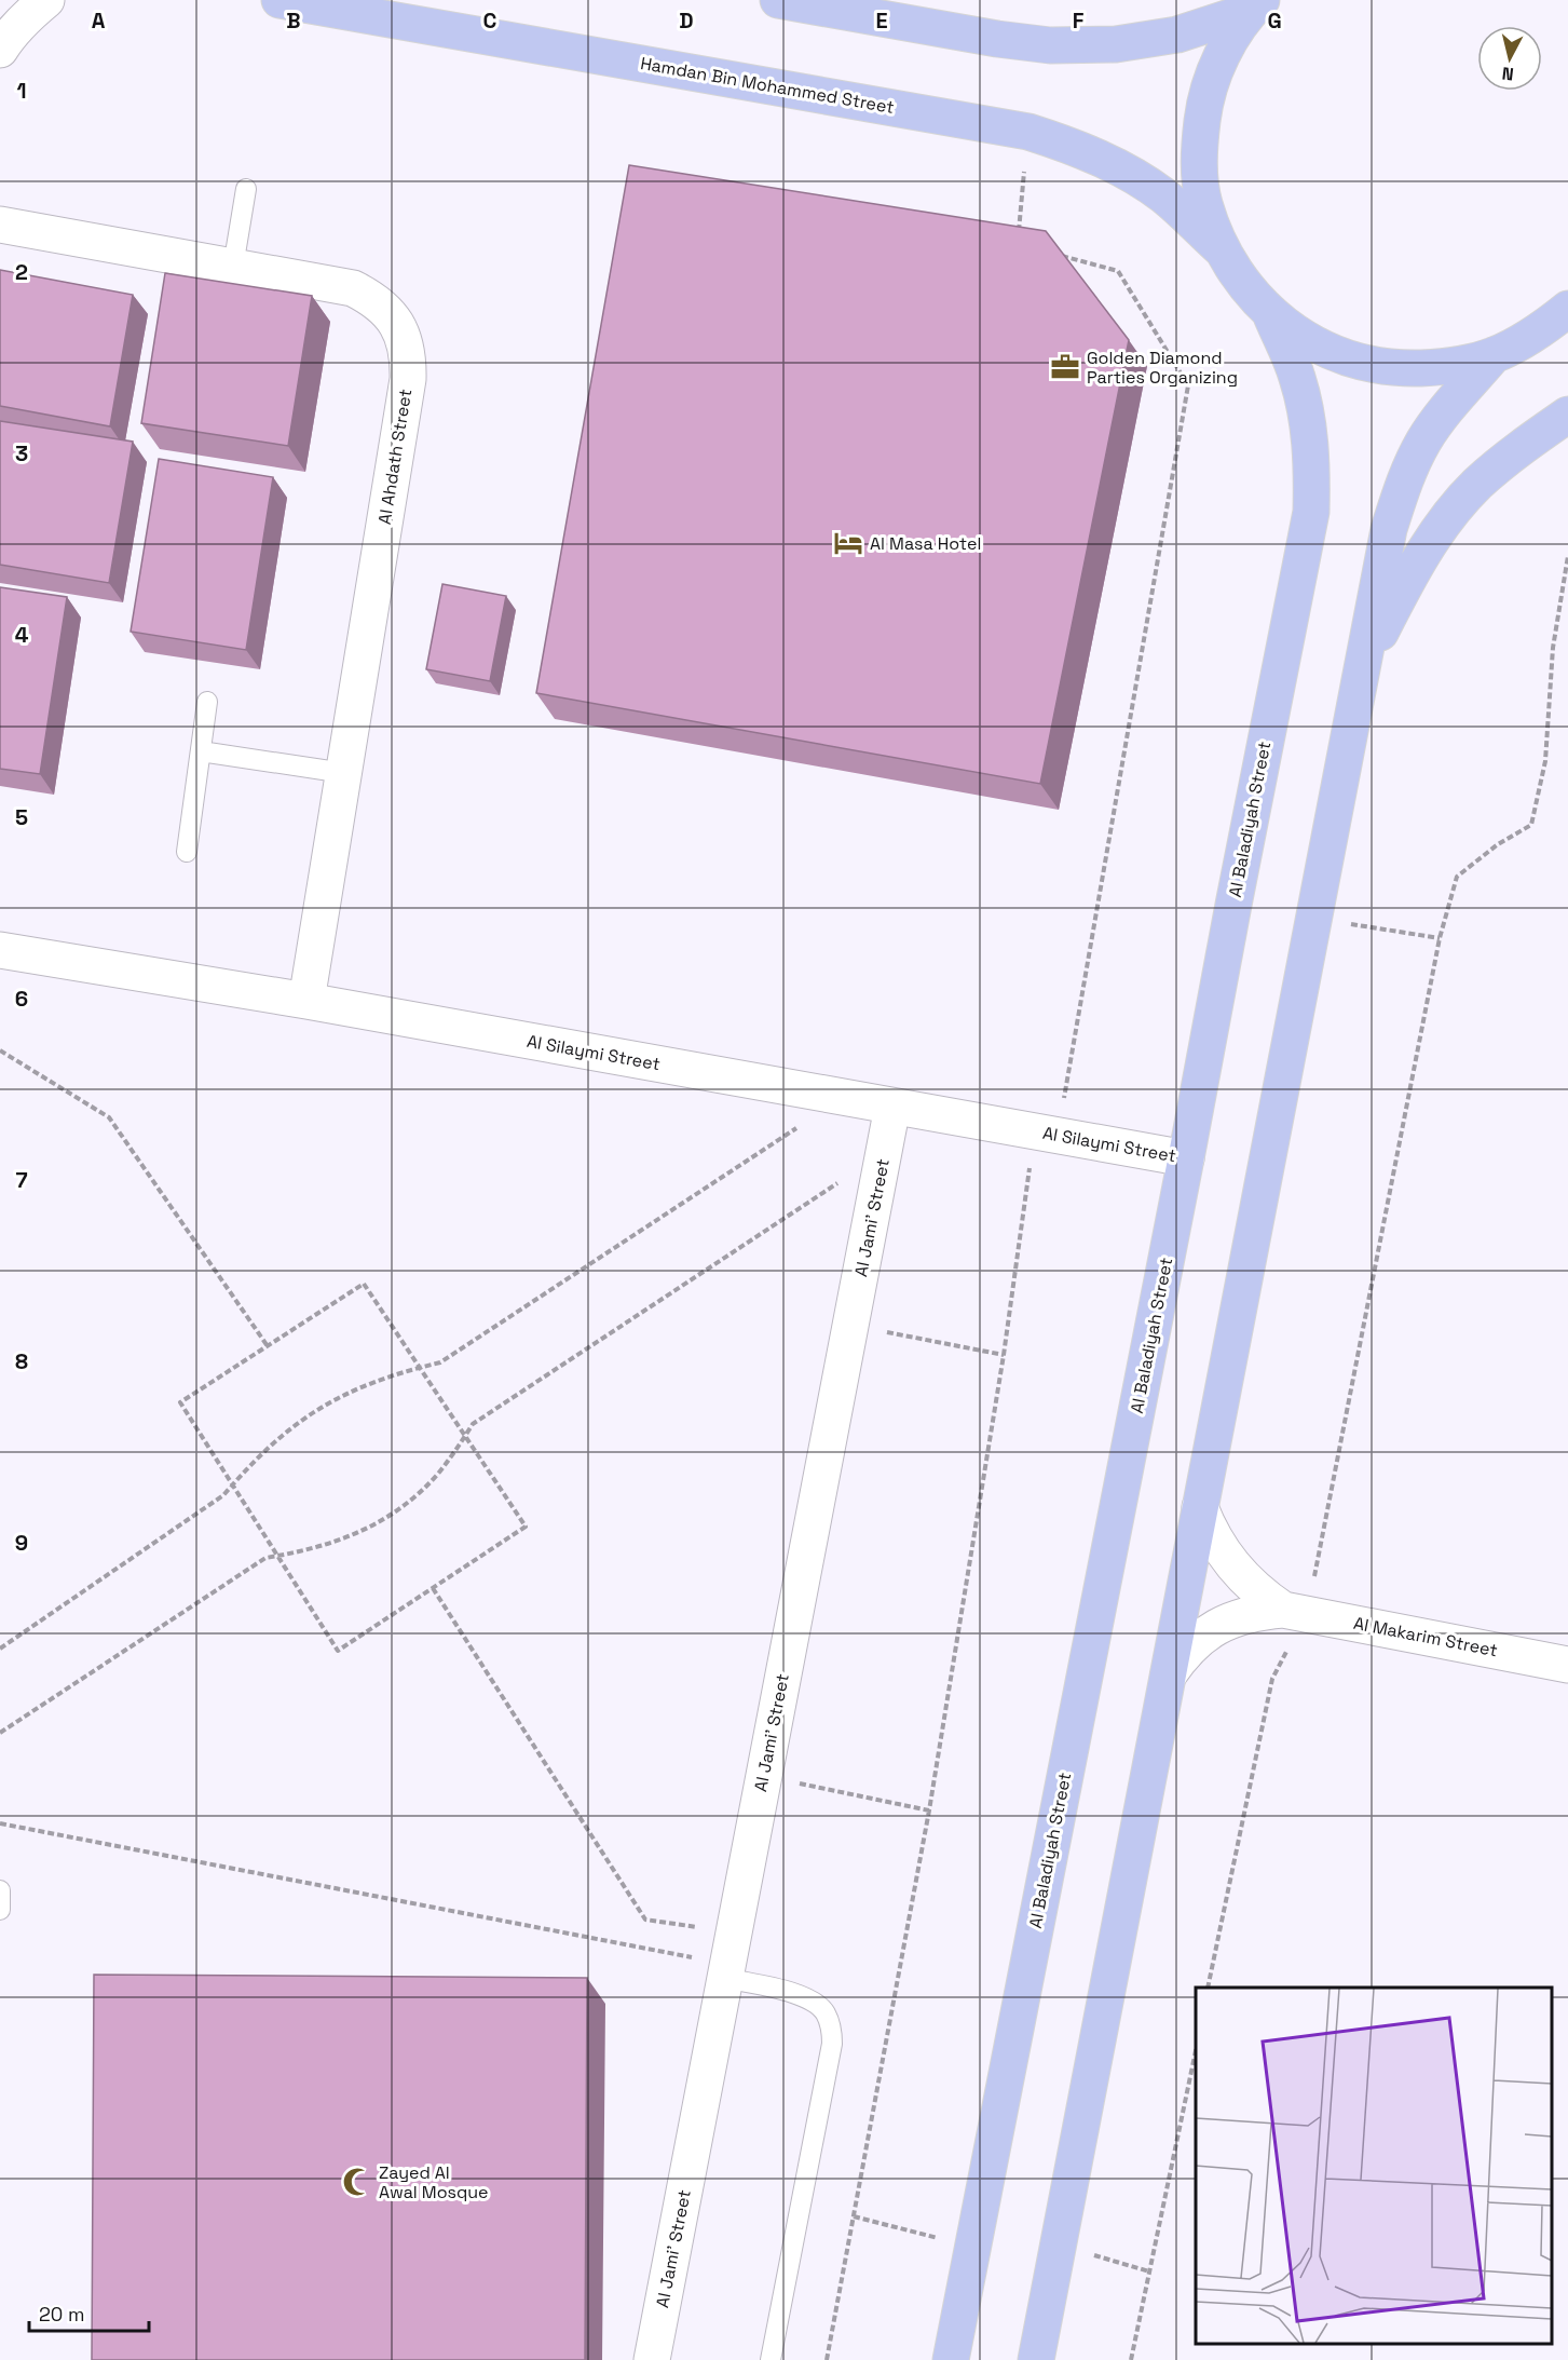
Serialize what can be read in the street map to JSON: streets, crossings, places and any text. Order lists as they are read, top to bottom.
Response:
{
  "streets": {
    "main road": ["Hamdan Bin Mohammed Street", "Al Baladiyah Street"],
    "street": [
      "Al Ahdath Street",
      "Al Silaymi Street",
      "Al Jami' Street",
      "Al Makarim Street"
    ]
  },
  "crossings": [
    ["Al Ahdath Street", "Al Silaymi Street"],
    ["Al Baladiyah Street", "Al Silaymi Street"],
    ["Al Silaymi Street", "Al Jami' Street"]
  ],
  "places": {
    "office": ["Golden Diamond Parties Organizing"],
    "hotel": ["Al Masa Hotel"],
    "mosque": ["Zayed Al Awal Mosque"]
  },
  "scale_bar": "20 m",
  "north": "bottom",
  "grid": {
    "columns": [
      "A",
      "B",
      "C",
      "D",
      "E",
      "F",
      "G"
    ],
    "rows": [
      "1",
      "2",
      "3",
      "4",
      "5",
      "6",
      "7",
      "8",
      "9"
    ]
  }
}
